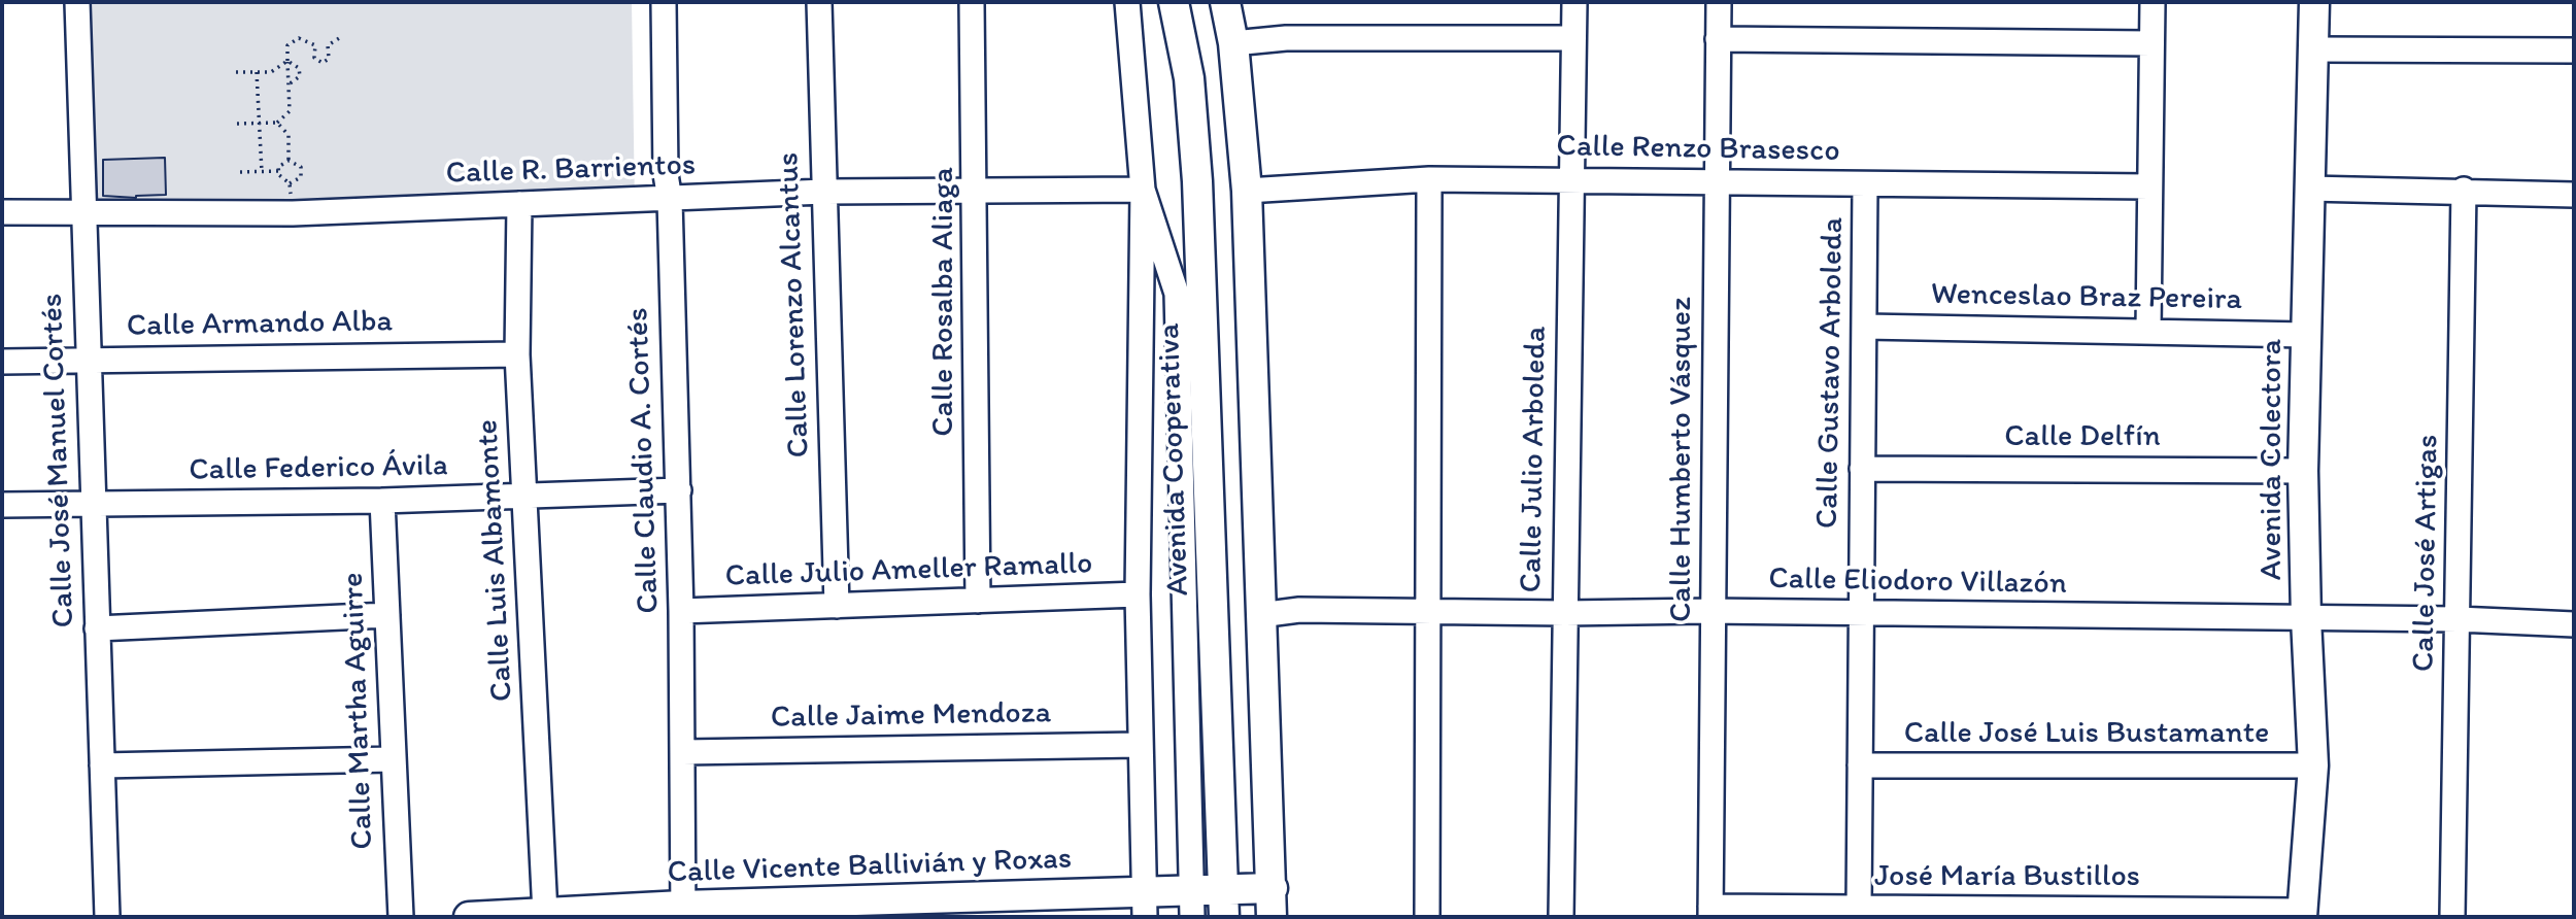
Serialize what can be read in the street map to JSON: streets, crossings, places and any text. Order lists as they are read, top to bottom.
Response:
{
  "streets": {
    "street": [
      "Calle Renzo Brasesco",
      "Calle R. Barrientos",
      "Wenceslao Braz Pereira",
      "Calle Rosalba Aliaga",
      "Calle Lorenzo Alcantus",
      "Calle Armando Alba",
      "Calle Gustavo Arboleda",
      "Calle Delfín",
      "Avenida Cooperativa",
      "Calle Julio Arboleda",
      "Calle Humberto Vásquez",
      "Avenida Colectora",
      "Calle José Manuel Cortés",
      "Calle Claudio A. Cortés",
      "Calle Federico Ávila",
      "Calle José Artigas",
      "Calle Luis Albamonte",
      "Calle Julio Ameller Ramallo",
      "Calle Eliodoro Villazón",
      "Calle Martha Aguirre",
      "Calle Jaime Mendoza",
      "Calle José Luis Bustamante",
      "Calle Vicente Ballivián y Roxas",
      "José María Bustillos"
    ]
  },
  "crossings": [
    ["Calle Renzo Brasesco", "Calle Gustavo Arboleda"],
    ["Calle Renzo Brasesco", "Calle Julio Arboleda"],
    ["Calle Renzo Brasesco", "Calle Humberto Vásquez"],
    ["Calle R. Barrientos", "Calle Rosalba Aliaga"],
    ["Calle R. Barrientos", "Calle Lorenzo Alcantus"],
    ["Calle R. Barrientos", "Calle José Manuel Cortés"],
    ["Calle R. Barrientos", "Calle Claudio A. Cortés"],
    ["Calle R. Barrientos", "Calle Luis Albamonte"],
    ["Wenceslao Braz Pereira", "Calle Gustavo Arboleda"],
    ["Wenceslao Braz Pereira", "Avenida Colectora"],
    ["Calle Rosalba Aliaga", "Calle Julio Ameller Ramallo"],
    ["Calle Lorenzo Alcantus", "Calle Julio Ameller Ramallo"],
    ["Calle Armando Alba", "Calle José Manuel Cortés"],
    ["Calle Armando Alba", "Calle Luis Albamonte"],
    ["Calle Gustavo Arboleda", "Calle Delfín"],
    ["Calle Gustavo Arboleda", "Calle Eliodoro Villazón"],
    ["Calle Gustavo Arboleda", "Calle José Luis Bustamante"],
    ["Calle Gustavo Arboleda", "José María Bustillos"],
    ["Calle Delfín", "Avenida Colectora"],
    ["Avenida Cooperativa", "Calle Vicente Ballivián y Roxas"],
    ["Calle Julio Arboleda", "Calle Eliodoro Villazón"],
    ["Calle Humberto Vásquez", "Calle Eliodoro Villazón"],
    ["Calle Humberto Vásquez", "José María Bustillos"],
    ["Avenida Colectora", "Calle Eliodoro Villazón"],
    ["Avenida Colectora", "Calle José Luis Bustamante"],
    ["Avenida Colectora", "José María Bustillos"],
    ["Calle José Manuel Cortés", "Calle Federico Ávila"],
    ["Calle Claudio A. Cortés", "Calle Federico Ávila"],
    ["Calle Claudio A. Cortés", "Calle Julio Ameller Ramallo"],
    ["Calle Claudio A. Cortés", "Calle Jaime Mendoza"],
    ["Calle Claudio A. Cortés", "Calle Vicente Ballivián y Roxas"],
    ["Calle Federico Ávila", "Calle Luis Albamonte"],
    ["Calle Federico Ávila", "Calle Martha Aguirre"],
    ["Calle José Artigas", "Calle Eliodoro Villazón"],
    ["Calle Luis Albamonte", "Calle Vicente Ballivián y Roxas"]
  ]
}
